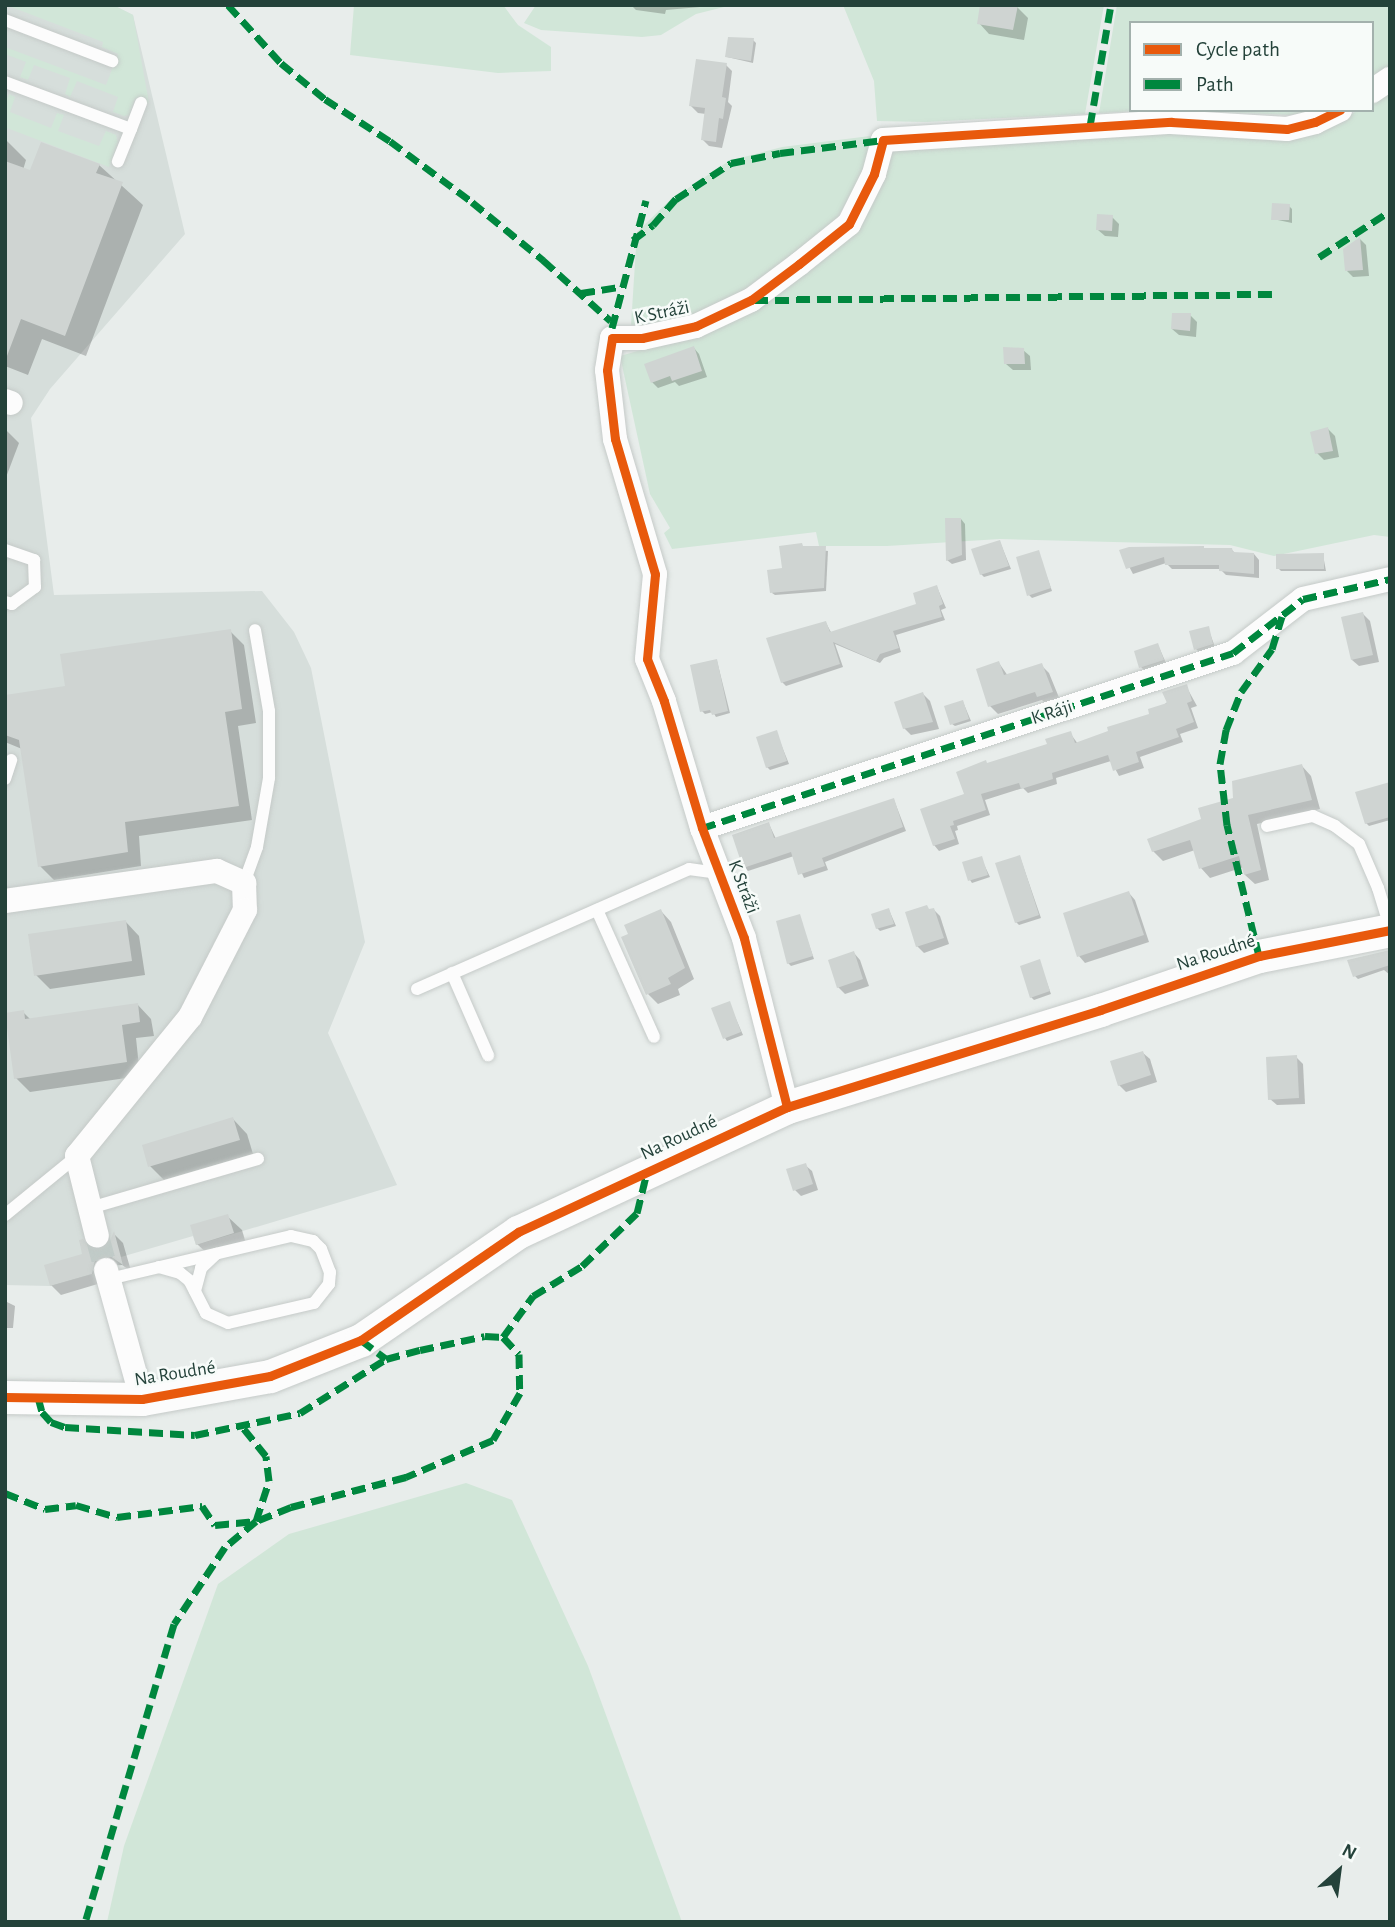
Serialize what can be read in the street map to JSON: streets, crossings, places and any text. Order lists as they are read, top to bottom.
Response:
{
  "streets": {
    "street": ["K Stráži", "K Ráji", "Na Roudné"]
  },
  "crossings": [
    ["K Stráži", "K Ráji"],
    ["K Stráži", "Na Roudné"]
  ],
  "legend": ["Cycle path", "Path"],
  "north": "top right"
}
